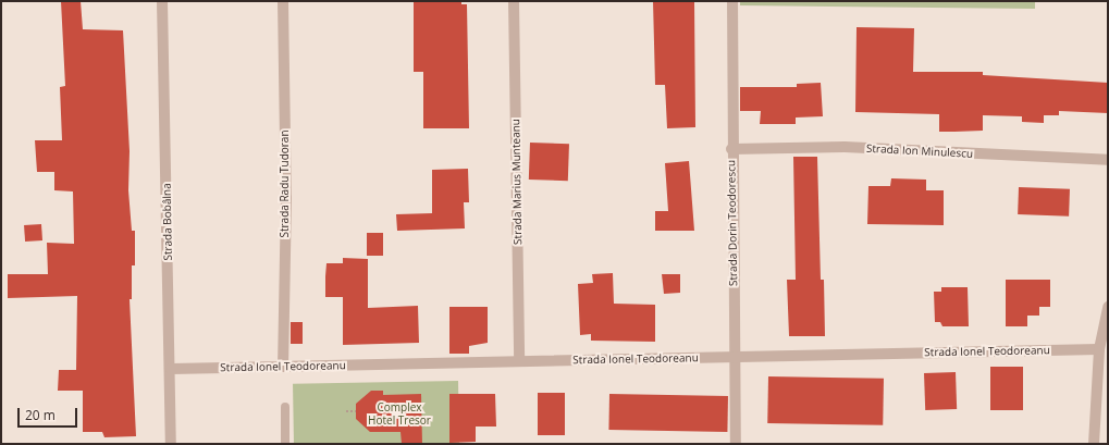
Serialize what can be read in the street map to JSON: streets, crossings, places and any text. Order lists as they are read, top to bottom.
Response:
{
  "streets": {
    "street": [
      "Strada Ion Minulescu",
      "Strada Marius Munteanu",
      "Strada Radu Tudoran",
      "Strada Bobâlna",
      "Strada Dorin Teodorescu",
      "Strada Ionel Teodoreanu"
    ]
  },
  "crossings": [
    ["Strada Ion Minulescu", "Strada Dorin Teodorescu"],
    ["Strada Marius Munteanu", "Strada Ionel Teodoreanu"],
    ["Strada Radu Tudoran", "Strada Ionel Teodoreanu"],
    ["Strada Bobâlna", "Strada Ionel Teodoreanu"],
    ["Strada Dorin Teodorescu", "Strada Ionel Teodoreanu"]
  ],
  "parks": ["Complex Hotel Tresor"],
  "scale_bar": "20 m"
}
